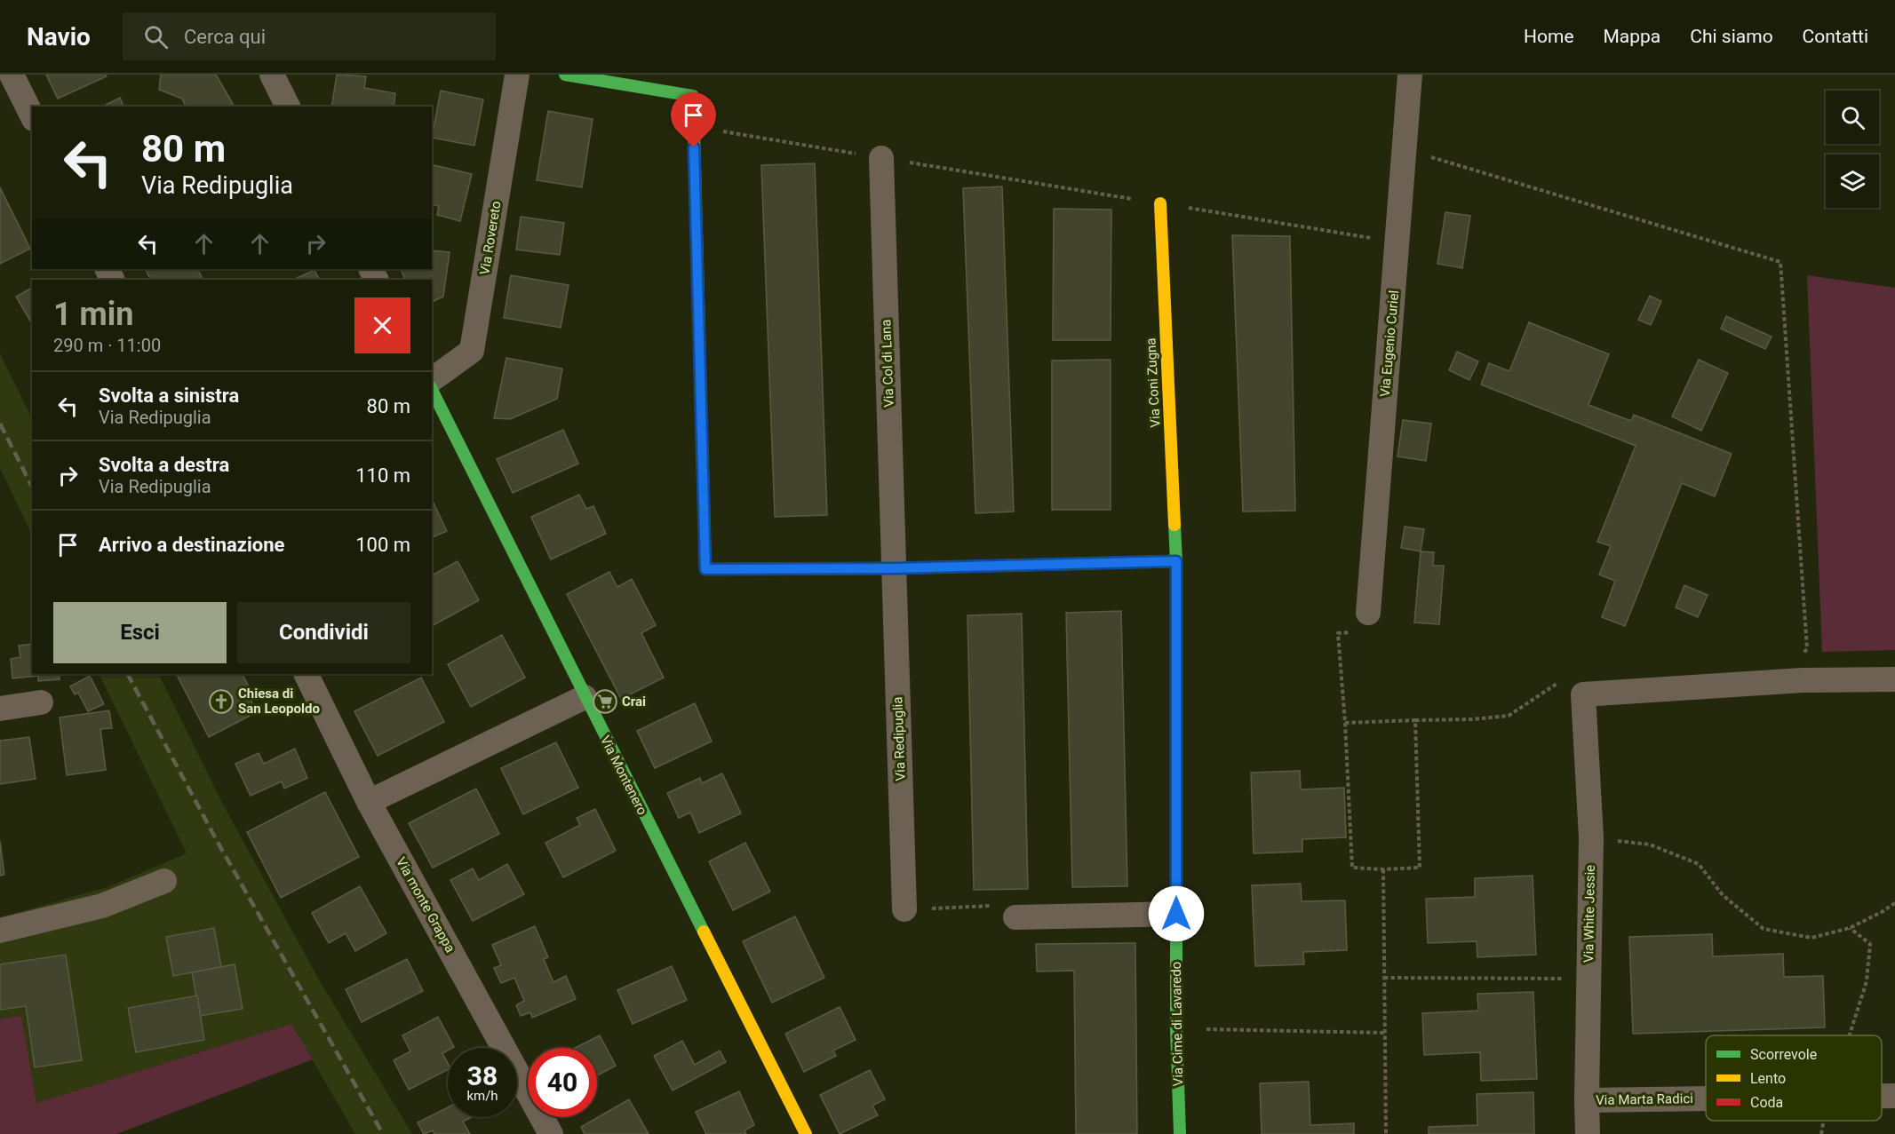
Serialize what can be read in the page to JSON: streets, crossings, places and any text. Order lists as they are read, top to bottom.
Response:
{
  "streets": {
    "street": [
      "Via Rovereto",
      "Via Eugenio Curiel",
      "Via Col di Lana",
      "Via Coni Zugna",
      "Via Redipuglia",
      "Via Montenero",
      "Via monte Grappa",
      "Via White Jessie",
      "Via Cime di Lavaredo",
      "Via Marta Radici"
    ]
  },
  "crossings": [
    ["Via Col di Lana", "Via Redipuglia"],
    ["Via Coni Zugna", "Via Cime di Lavaredo"],
    ["Via White Jessie", "Via Marta Radici"]
  ],
  "places": {
    "church": ["Chiesa di San Leopoldo"],
    "supermarket": ["Crai"]
  },
  "legend": ["Scorrevole", "Lento", "Coda"],
  "page": {
    "header": "Navio",
    "search": "Cerca qui",
    "nav": [
      "Home",
      "Mappa",
      "Chi siamo",
      "Contatti"
    ],
    "turn": ["80 m", "Via Redipuglia"],
    "heading": ["1 min", "290 m · 11:00"],
    "list": [
      {
        "name": "Svolta a sinistra",
        "note": "Via Redipuglia",
        "value": "80 m"
      },
      {
        "name": "Svolta a destra",
        "note": "Via Redipuglia",
        "value": "110 m"
      },
      {
        "name": "Arrivo a destinazione",
        "value": "100 m"
      }
    ],
    "buttons": ["Esci", "Condividi"],
    "speed": "38 km/h",
    "limit": "40"
  }
}
